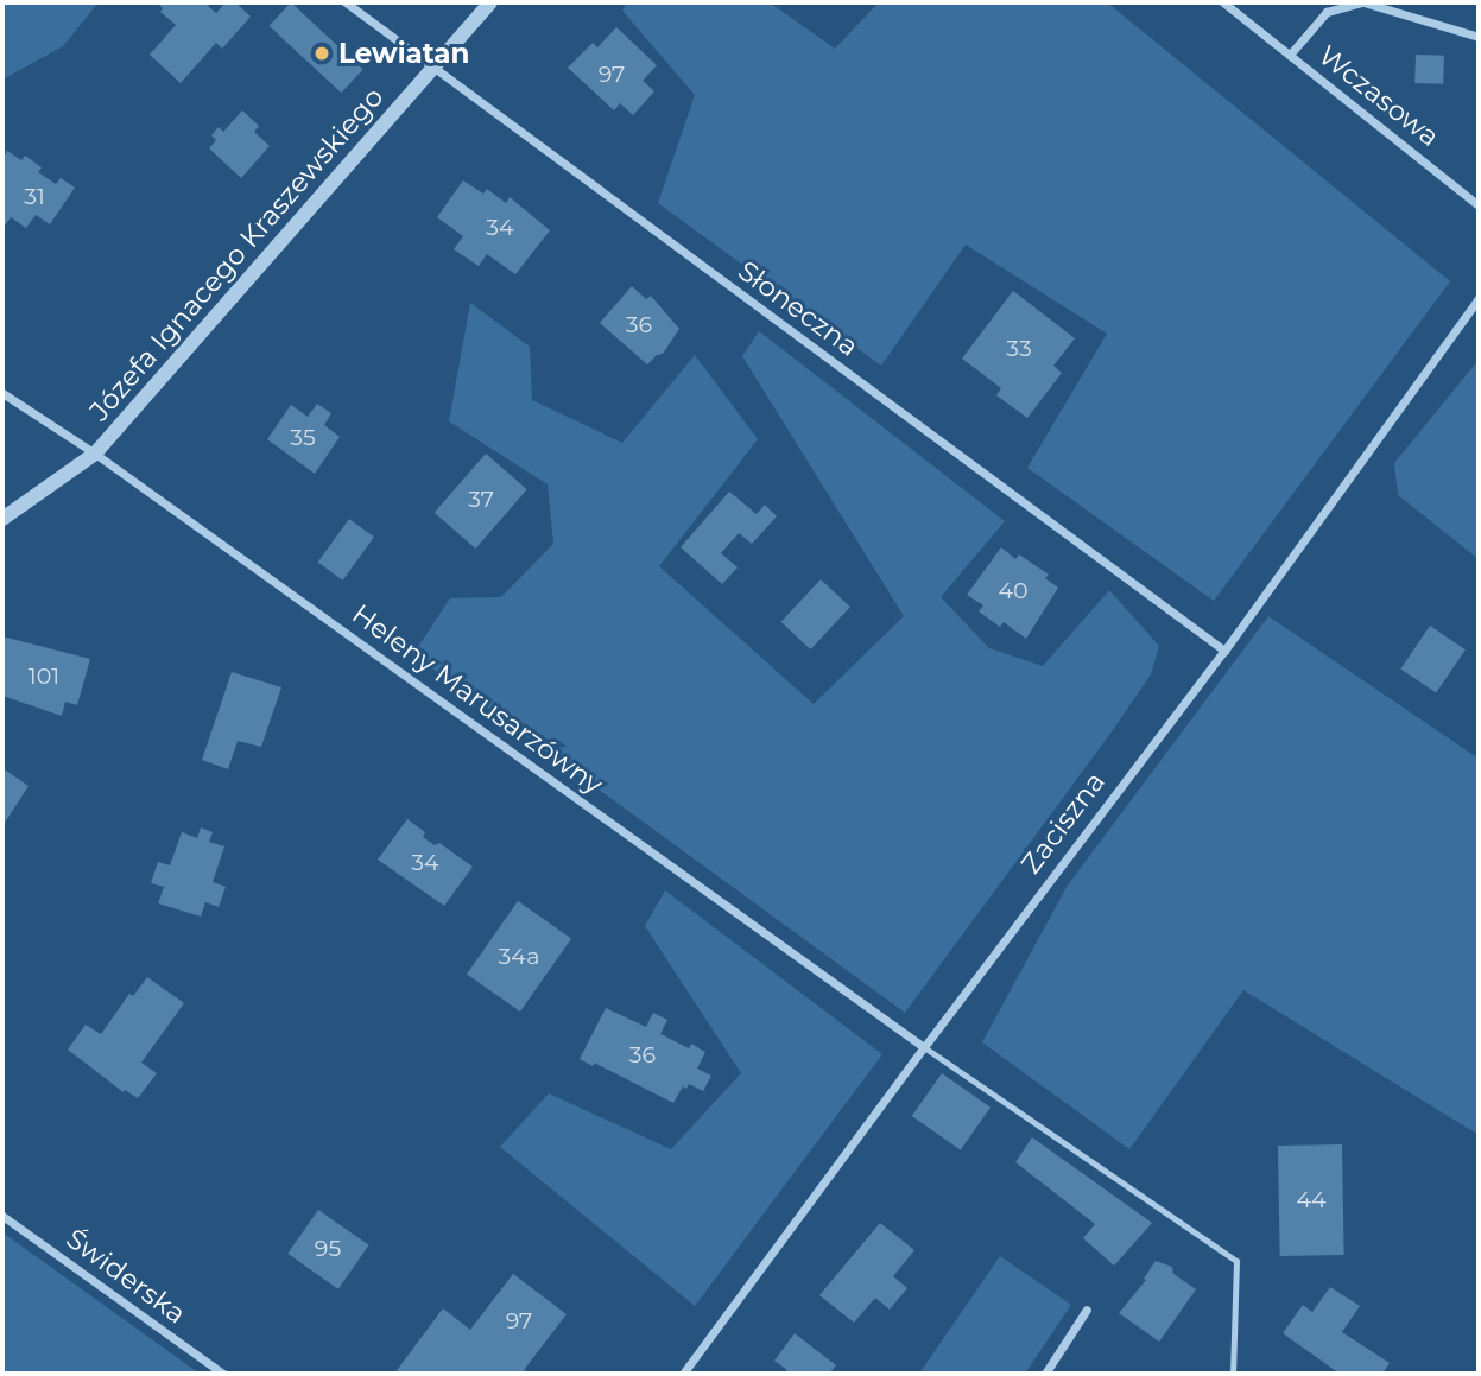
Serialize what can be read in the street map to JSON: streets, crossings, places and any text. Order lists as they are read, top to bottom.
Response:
{
  "streets": {
    "street": [
      "Wczasowa",
      "Józefa Ignacego Kraszewskiego",
      "Słoneczna",
      "Heleny Marusarzówny",
      "Zaciszna",
      "Świderska"
    ]
  },
  "crossings": [
    ["Józefa Ignacego Kraszewskiego", "Słoneczna"],
    ["Józefa Ignacego Kraszewskiego", "Heleny Marusarzówny"],
    ["Słoneczna", "Zaciszna"],
    ["Heleny Marusarzówny", "Zaciszna"]
  ],
  "places": ["Lewiatan"],
  "house_numbers": [
    "97",
    "31",
    "34",
    "36",
    "33",
    "35",
    "37",
    "40",
    "101",
    "34",
    "34a",
    "36",
    "44",
    "95",
    "97"
  ]
}
